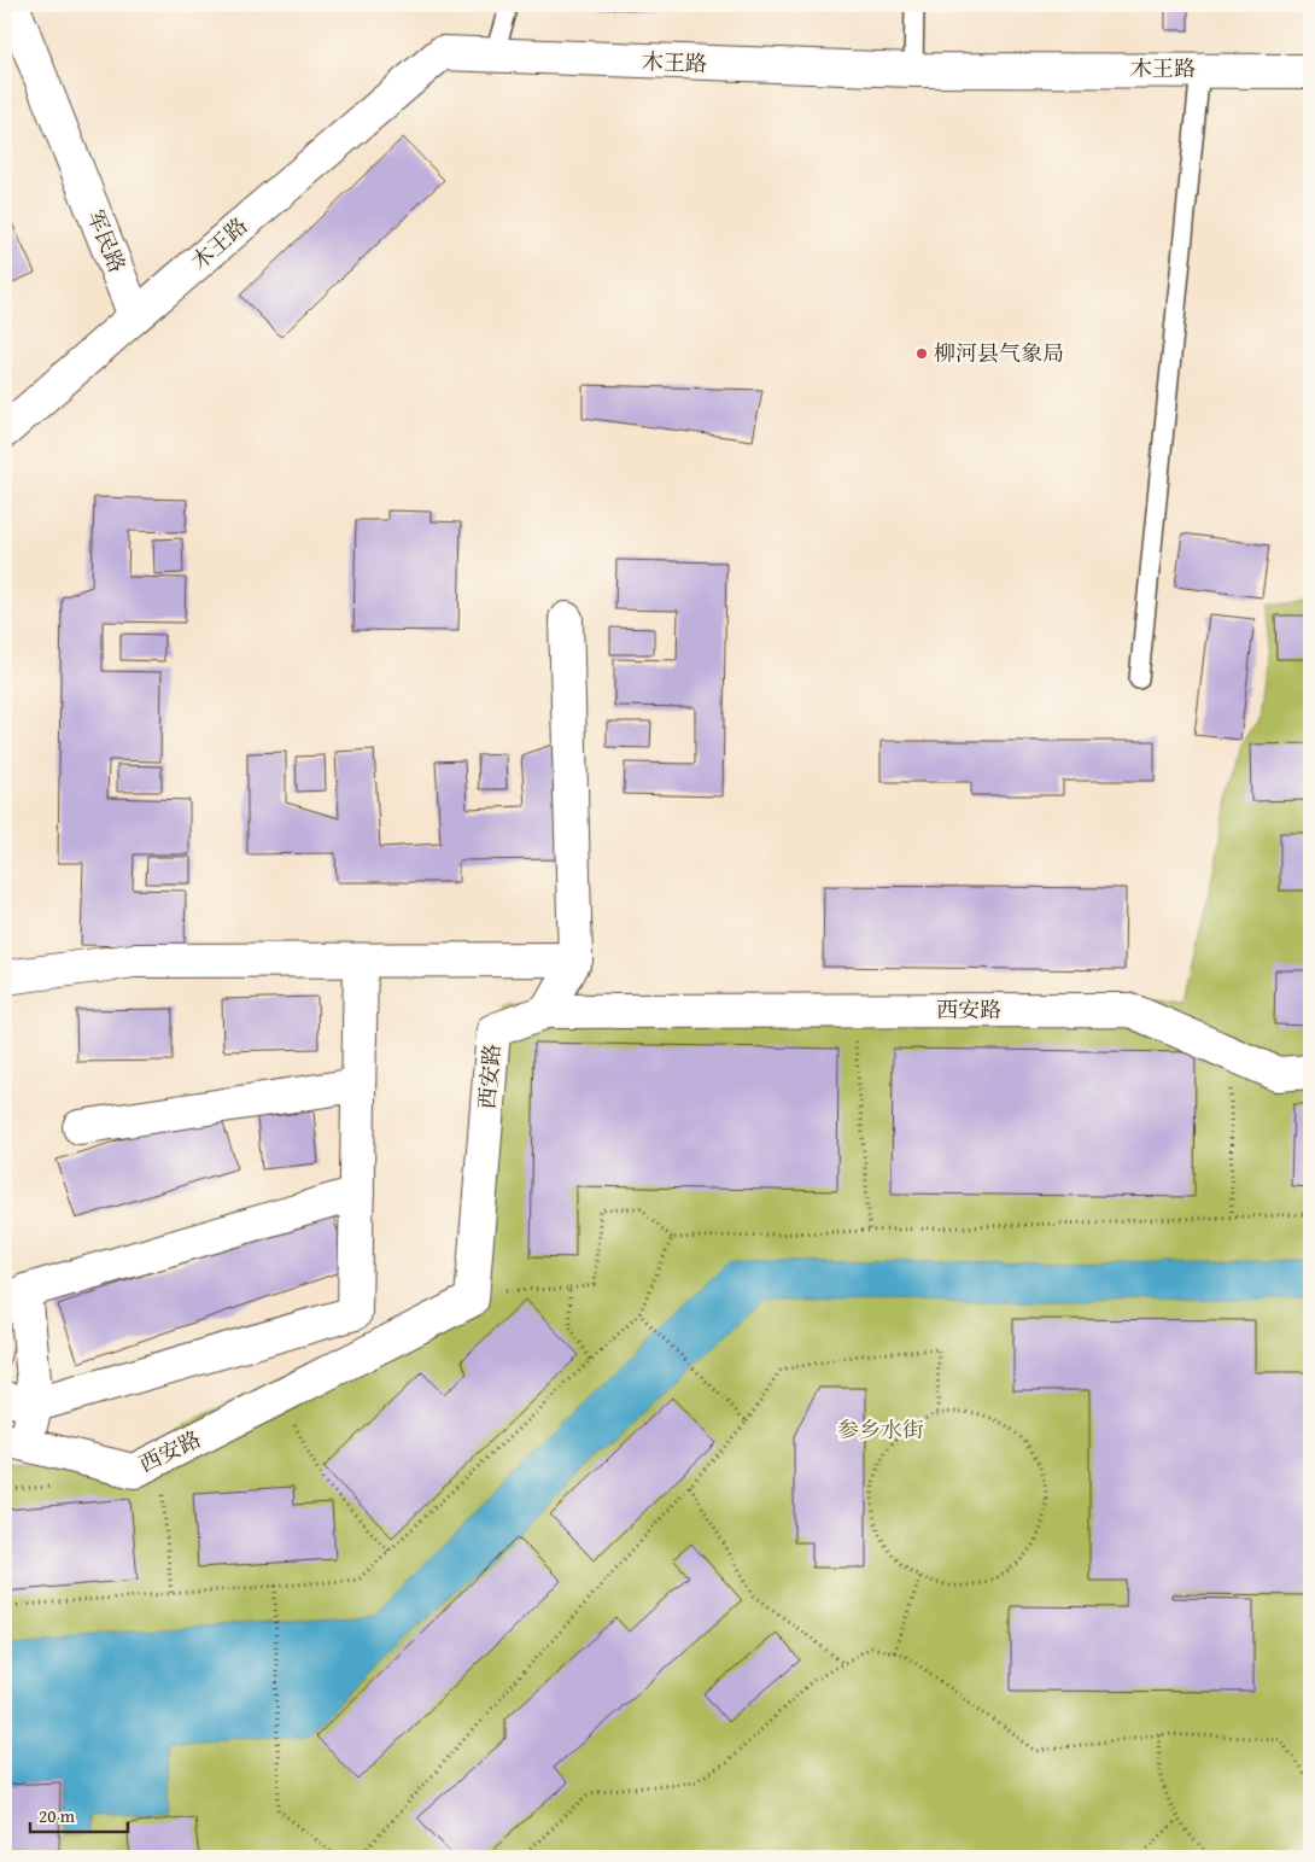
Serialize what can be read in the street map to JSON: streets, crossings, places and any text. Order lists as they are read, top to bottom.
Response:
{
  "streets": {
    "street": ["木王路", "军民路", "西安路"]
  },
  "crossings": [
    ["木王路", "军民路"]
  ],
  "parks": ["参乡水街"],
  "places": ["柳河县气象局"],
  "scale_bar": "20 m"
}
